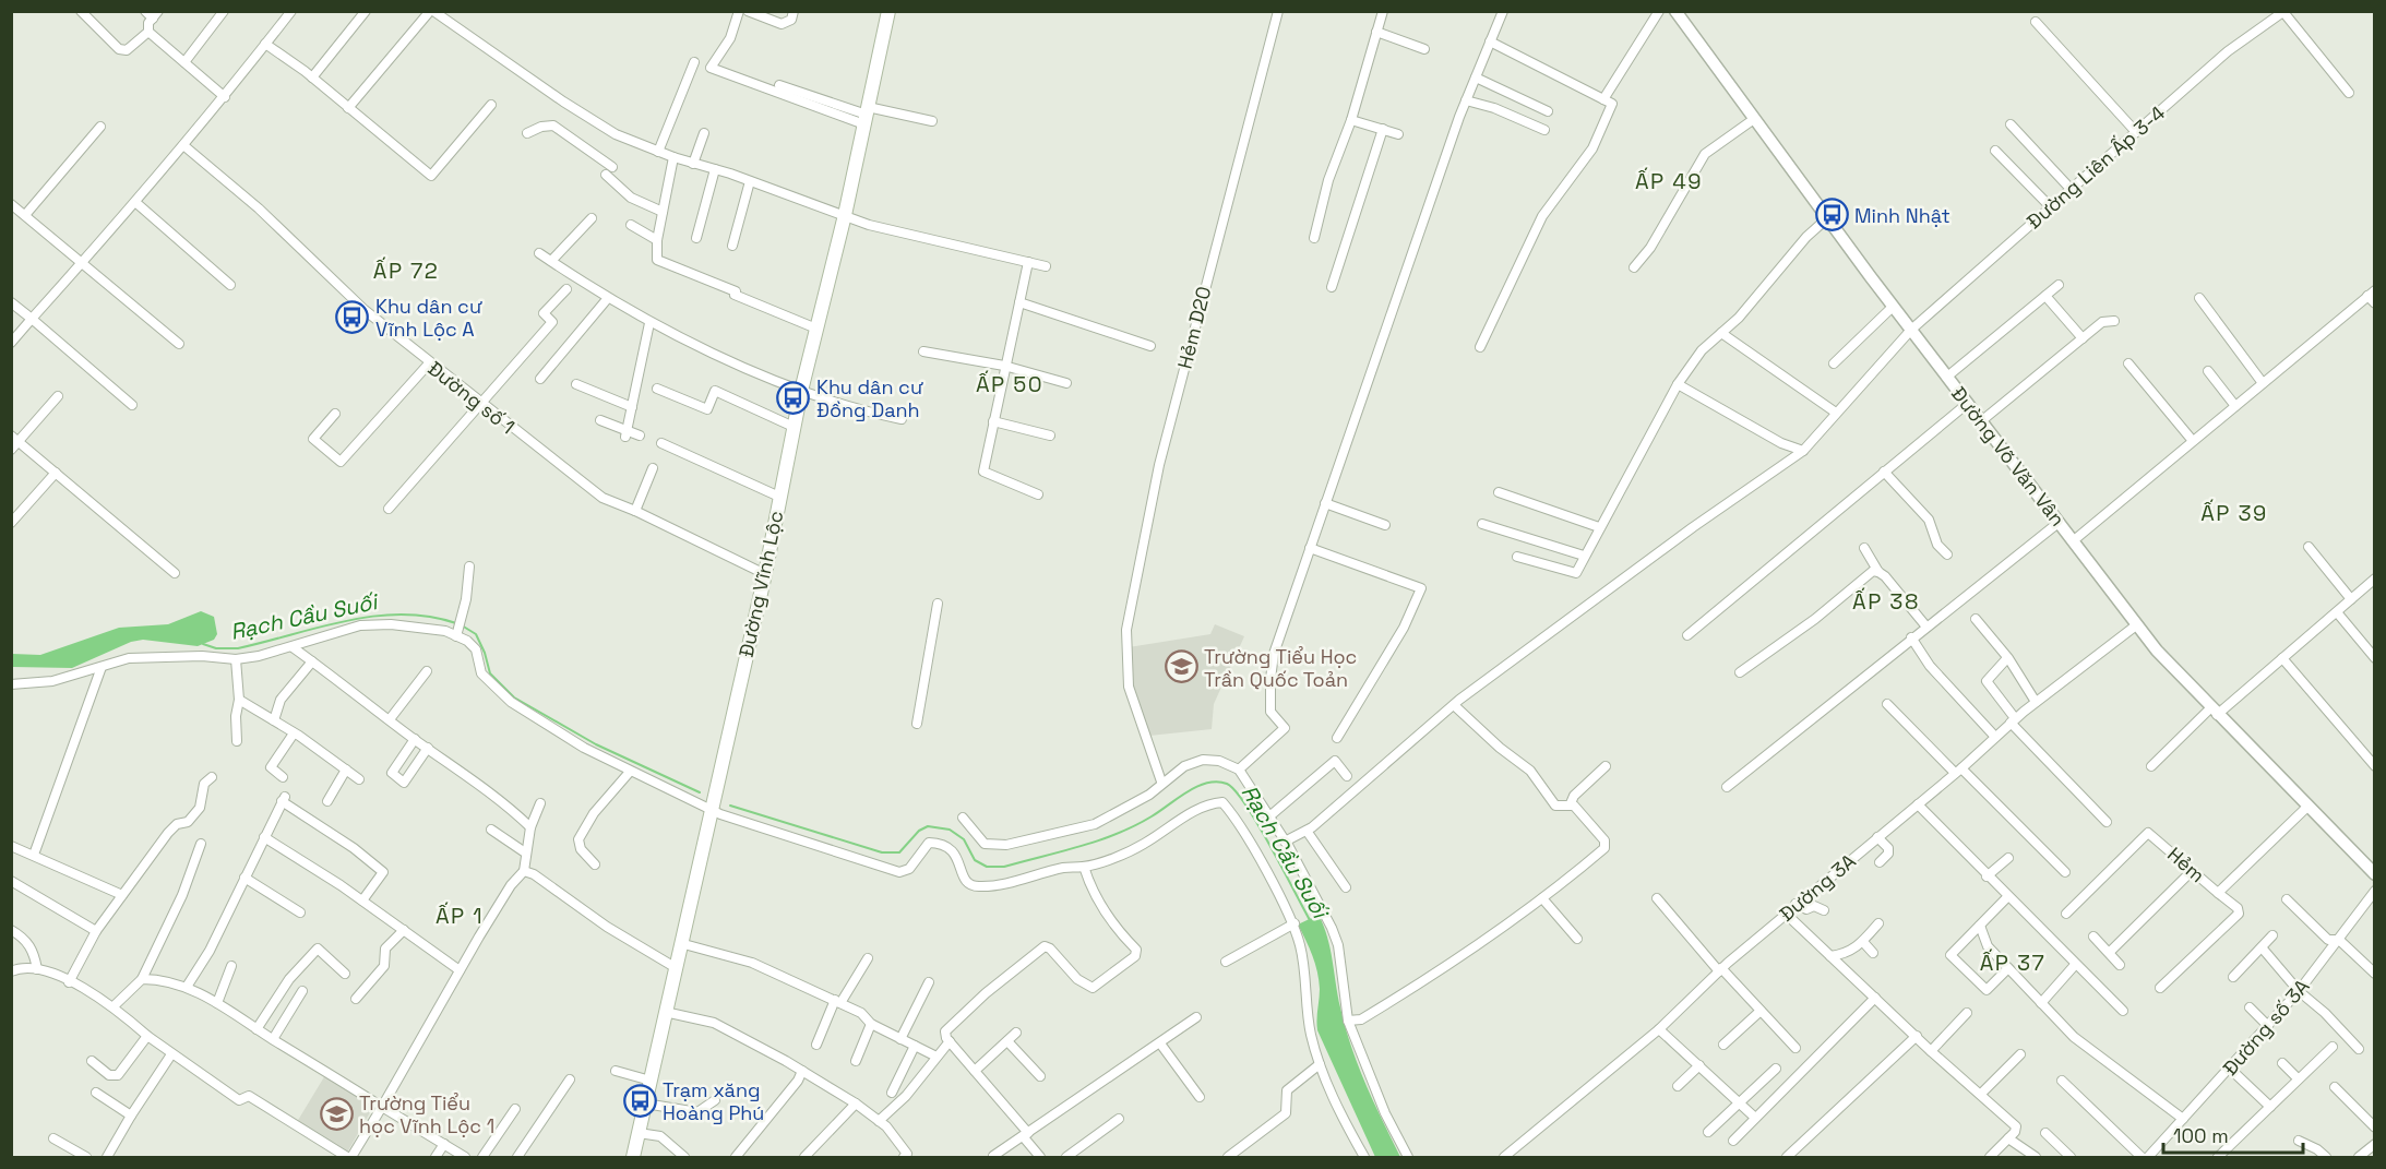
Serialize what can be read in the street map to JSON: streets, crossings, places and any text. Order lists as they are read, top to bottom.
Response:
{
  "streets": {
    "main road": ["Đường Vĩnh Lộc"],
    "street": [
      "Đường Liên Ấp 3-4",
      "Hẻm D20",
      "Đường số 1",
      "Đường Võ Văn Vân",
      "Hẻm",
      "Đường 3A",
      "Đường số 3A"
    ]
  },
  "crossings": [
    ["Đường Liên Ấp 3-4", "Đường Võ Văn Vân"],
    ["Đường số 1", "Đường Vĩnh Lộc"],
    ["Đường Võ Văn Vân", "Hẻm"],
    ["Đường Võ Văn Vân", "Đường 3A"]
  ],
  "districts": [
    "ẤP 49",
    "ẤP 72",
    "ẤP 50",
    "ẤP 39",
    "ẤP 38",
    "ẤP 1",
    "ẤP 37"
  ],
  "water": ["Rạch Cầu Suối"],
  "places": {
    "bus stop": [
      "Minh Nhật",
      "Khu dân cư Vĩnh Lộc A",
      "Khu dân cư Đồng Danh",
      "Trạm xăng Hoàng Phú"
    ],
    "school or university": ["Trường Tiểu Học Trần Quốc Toản", "Trường Tiểu học Vĩnh Lộc 1"]
  },
  "scale_bar": "100 m"
}
